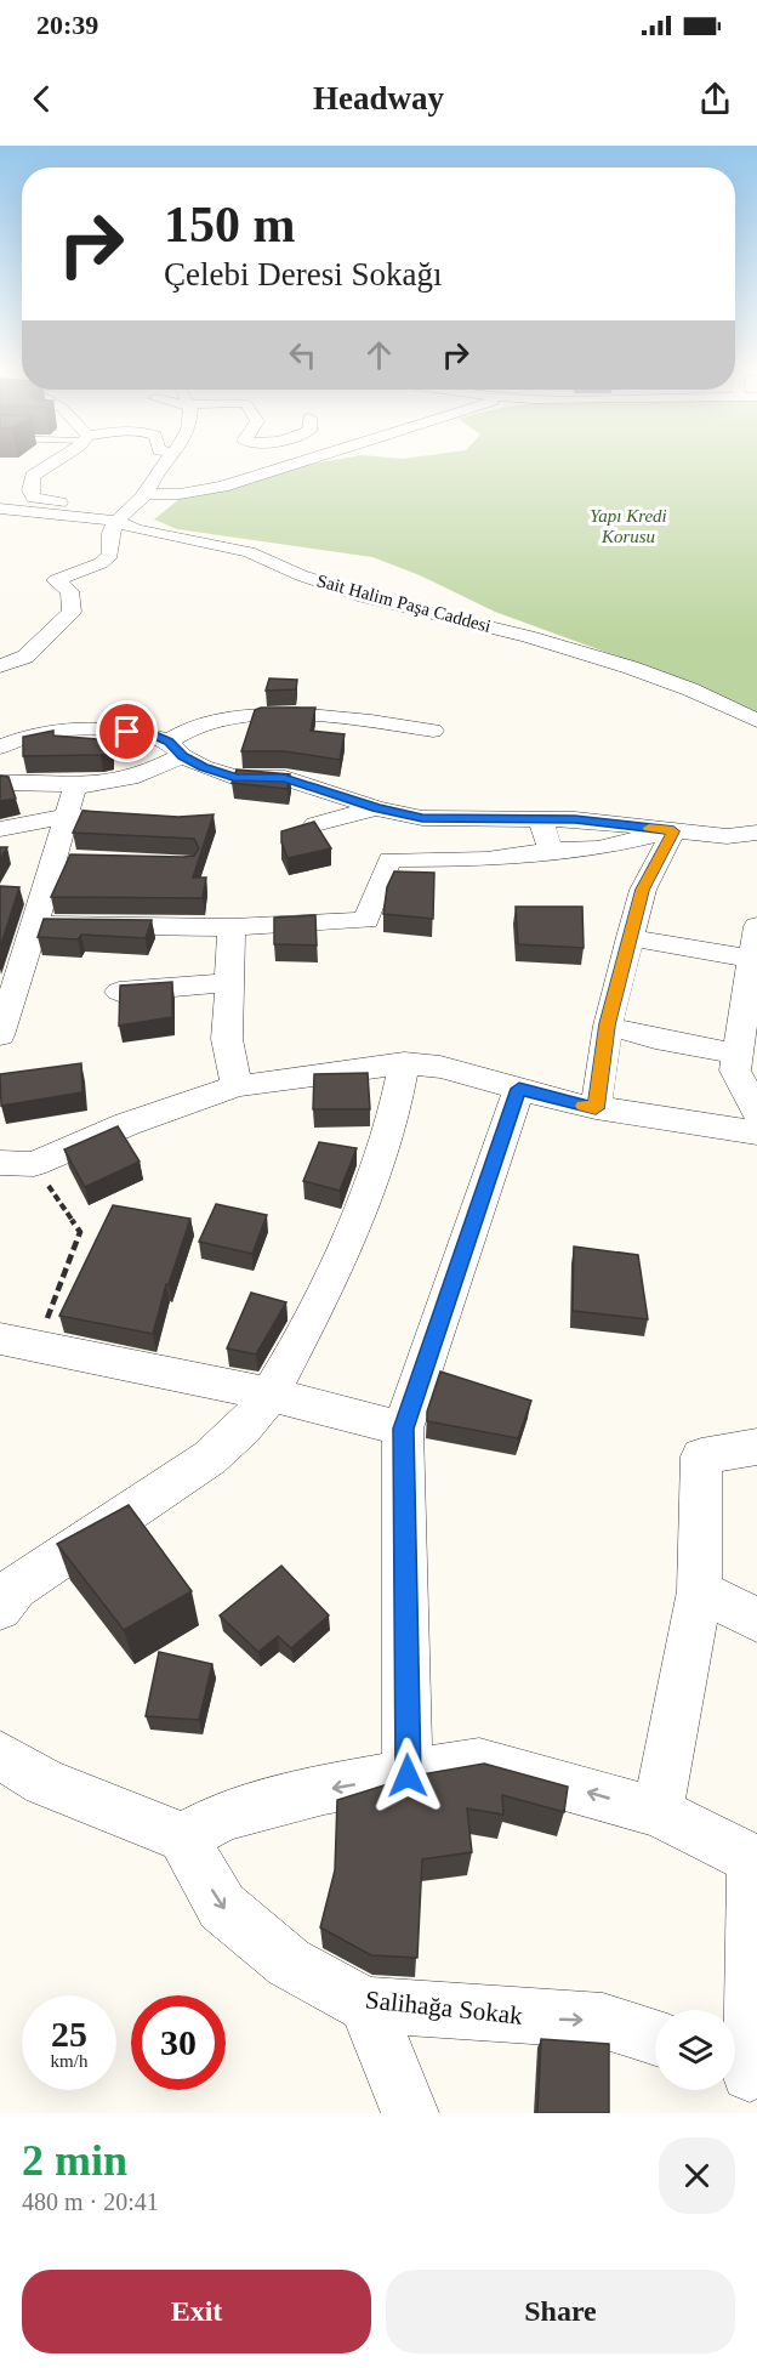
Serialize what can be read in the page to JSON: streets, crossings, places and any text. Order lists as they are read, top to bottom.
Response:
{
  "streets": {
    "street": ["Sait Halim Paşa Caddesi", "Salihağa Sokak"]
  },
  "parks": ["Yapı Kredi Korusu"],
  "page": {
    "status": "20:39",
    "header": "Headway",
    "turn": ["150 m", "Çelebi Deresi Sokağı"],
    "speed": "25 km/h",
    "limit": "30",
    "heading": ["2 min", "480 m · 20:41"],
    "buttons": ["Exit", "Share"]
  }
}
